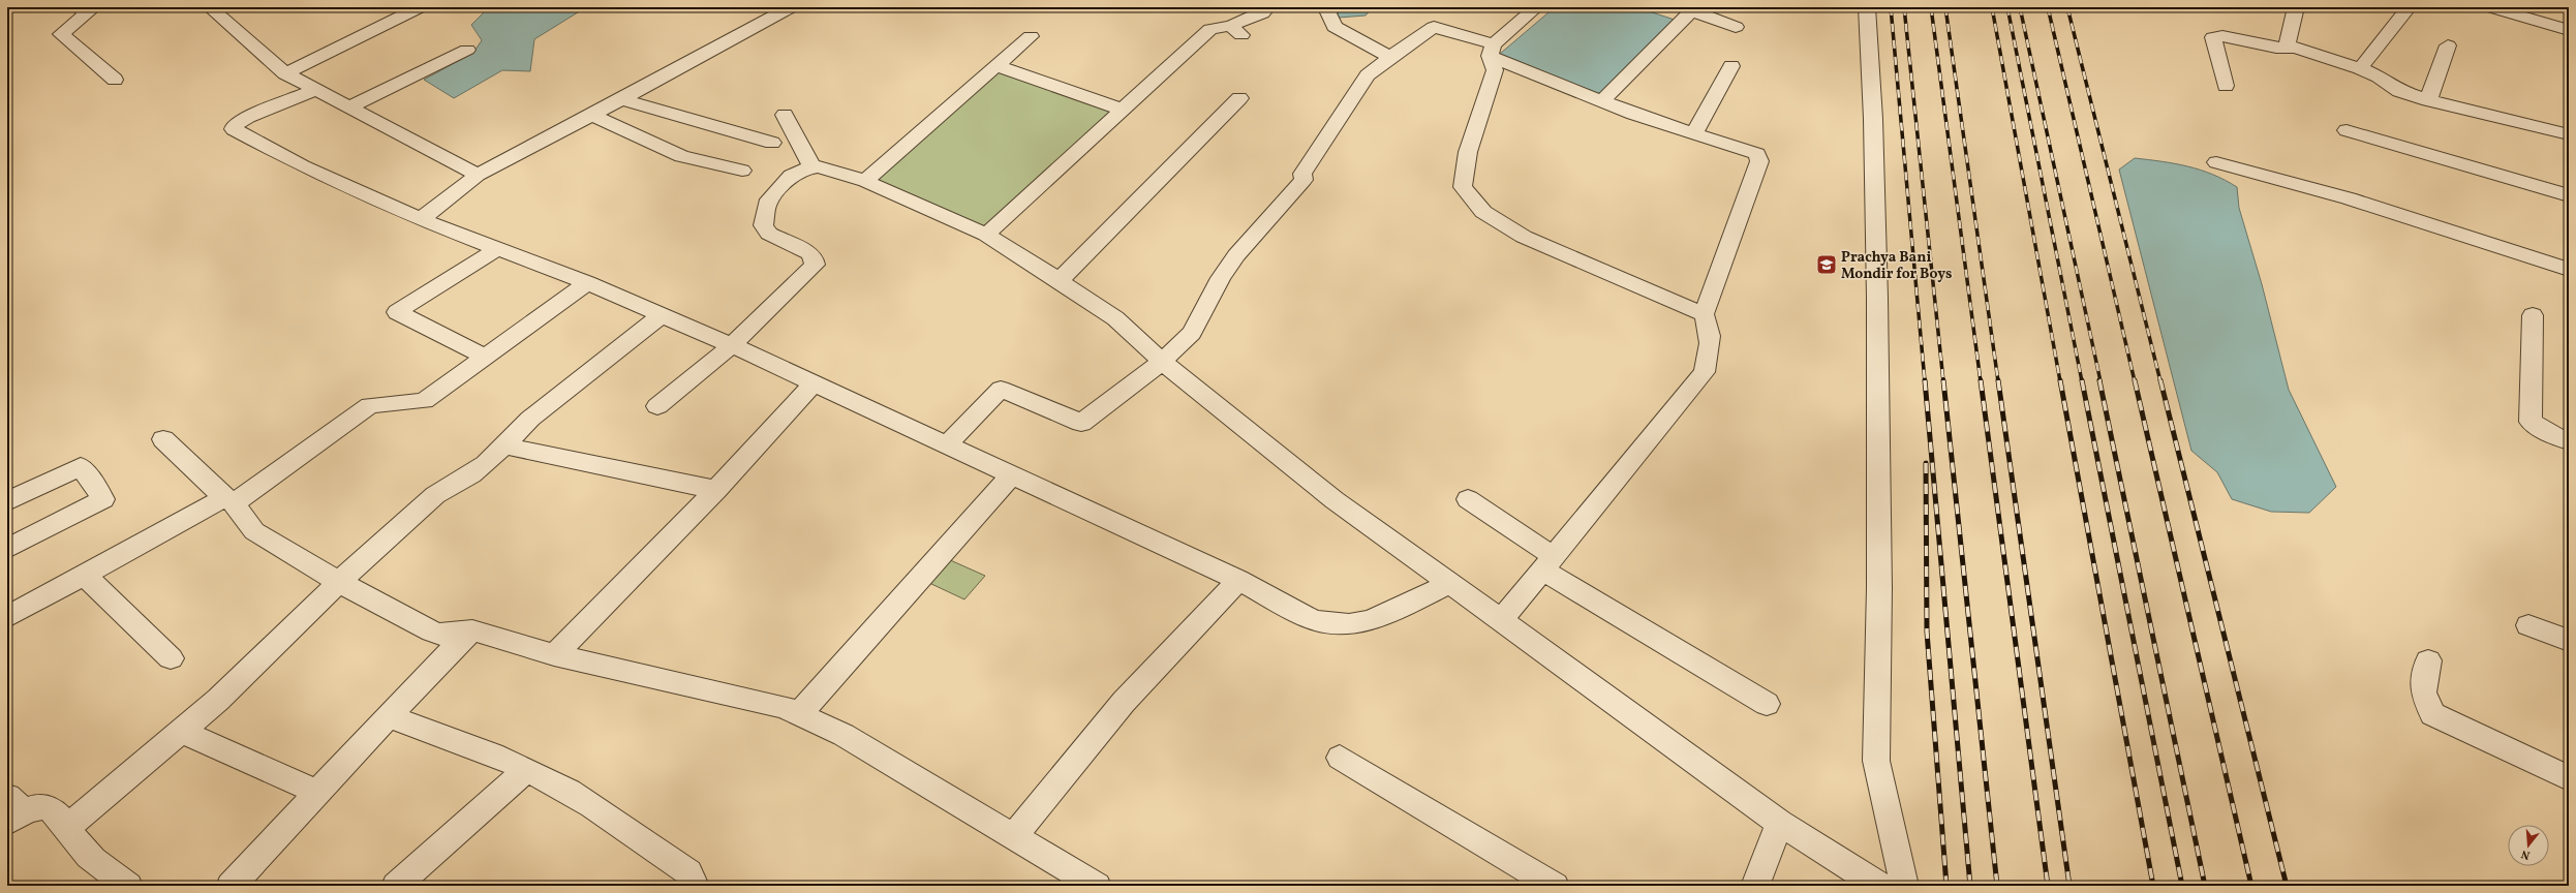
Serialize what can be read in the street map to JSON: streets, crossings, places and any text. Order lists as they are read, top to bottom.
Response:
{
  "places": {
    "school or university": ["Prachya Bani Mondir for Boys"]
  },
  "north": "bottom"
}
